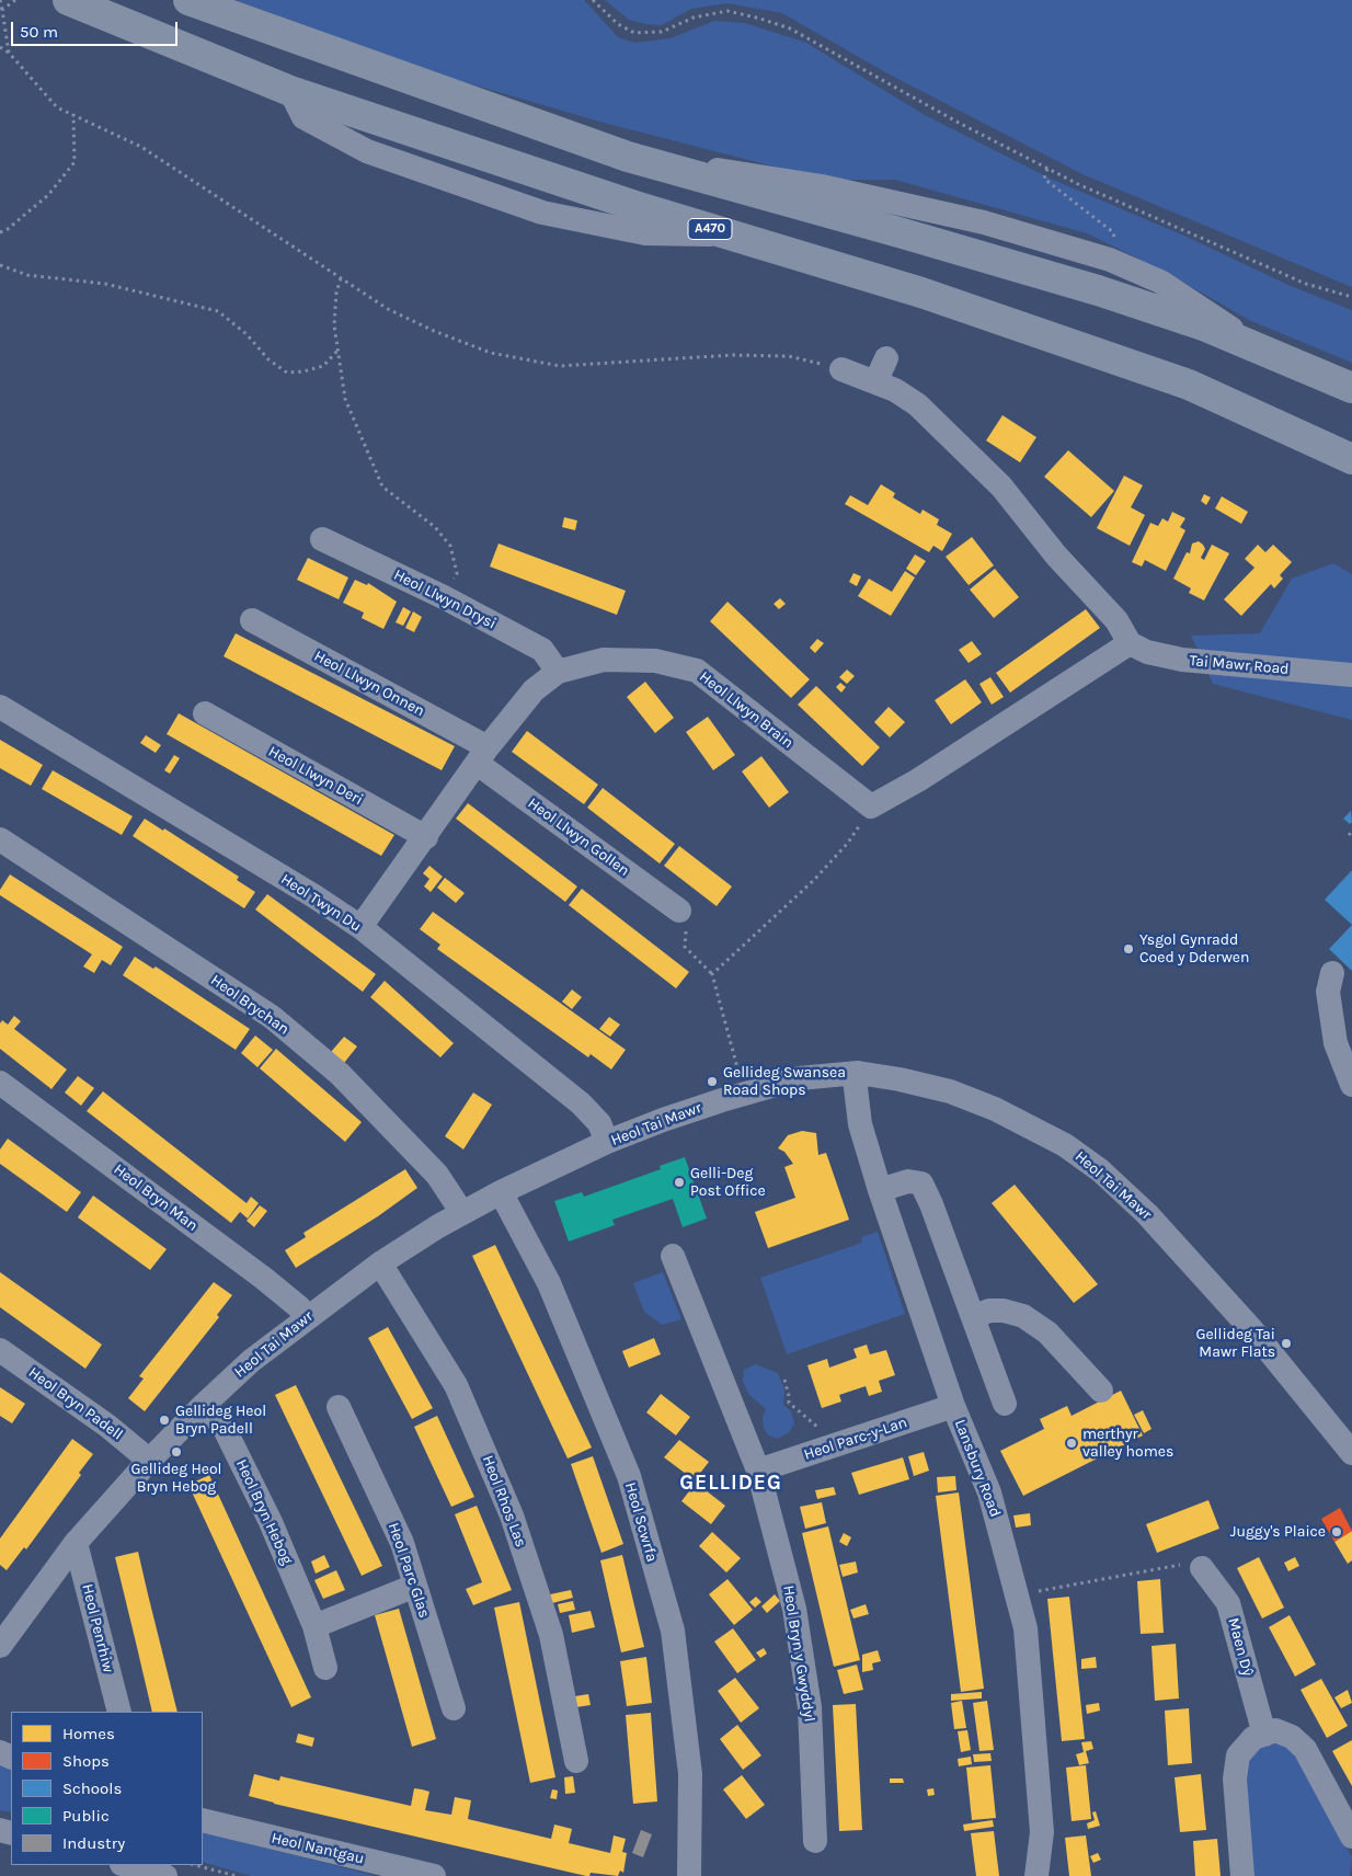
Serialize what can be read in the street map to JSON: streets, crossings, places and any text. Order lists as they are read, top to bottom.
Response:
{
  "streets": {
    "highway": ["A470"],
    "street": [
      "Heol Llwyn Drysi",
      "Tai Mawr Road",
      "Heol Llwyn Onnen",
      "Heol Llwyn Brain",
      "Heol Llwyn Deri",
      "Heol Llwyn Gollen",
      "Heol Twyn Du",
      "Heol Brychan",
      "Heol Tai Mawr",
      "Heol Bryn Man",
      "Heol Bryn Padell",
      "Heol Parc-y-Lan",
      "Lansbury Road",
      "Heol Rhos Las",
      "Heol Bryn Hebog",
      "Heol Scwrfa",
      "Heol Parc Glas",
      "Heol Penrhiw",
      "Maen Dŷ",
      "Heol Bryn y Gwyddyl",
      "Heol Nantgau"
    ]
  },
  "crossings": [
    ["Heol Llwyn Drysi", "Heol Llwyn Brain"],
    ["Heol Llwyn Onnen", "Heol Llwyn Brain"],
    ["Heol Llwyn Onnen", "Heol Llwyn Gollen"],
    ["Heol Llwyn Brain", "Heol Llwyn Deri"],
    ["Heol Llwyn Brain", "Heol Llwyn Gollen"],
    ["Heol Llwyn Brain", "Heol Twyn Du"],
    ["Heol Twyn Du", "Heol Tai Mawr"],
    ["Heol Brychan", "Heol Tai Mawr"],
    ["Heol Tai Mawr", "Heol Bryn Man"],
    ["Heol Tai Mawr", "Heol Bryn Padell"],
    ["Heol Tai Mawr", "Lansbury Road"],
    ["Heol Tai Mawr", "Heol Rhos Las"],
    ["Heol Tai Mawr", "Heol Bryn Hebog"],
    ["Heol Tai Mawr", "Heol Scwrfa"],
    ["Heol Tai Mawr", "Heol Penrhiw"],
    ["Heol Parc-y-Lan", "Lansbury Road"],
    ["Heol Parc-y-Lan", "Heol Bryn y Gwyddyl"]
  ],
  "districts": ["GELLIDEG"],
  "places": [
    "Ysgol Gynradd Coed y Dderwen",
    "Gellideg Swansea Road Shops",
    "Gelli-Deg Post Office",
    "Gellideg Tai Mawr Flats",
    "Gellideg Heol Bryn Padell",
    "merthyr valley homes",
    "Gellideg Heol Bryn Hebog",
    "Juggy's Plaice"
  ],
  "legend": [
    "Homes",
    "Shops",
    "Schools",
    "Public",
    "Industry"
  ],
  "scale_bar": "50 m"
}
